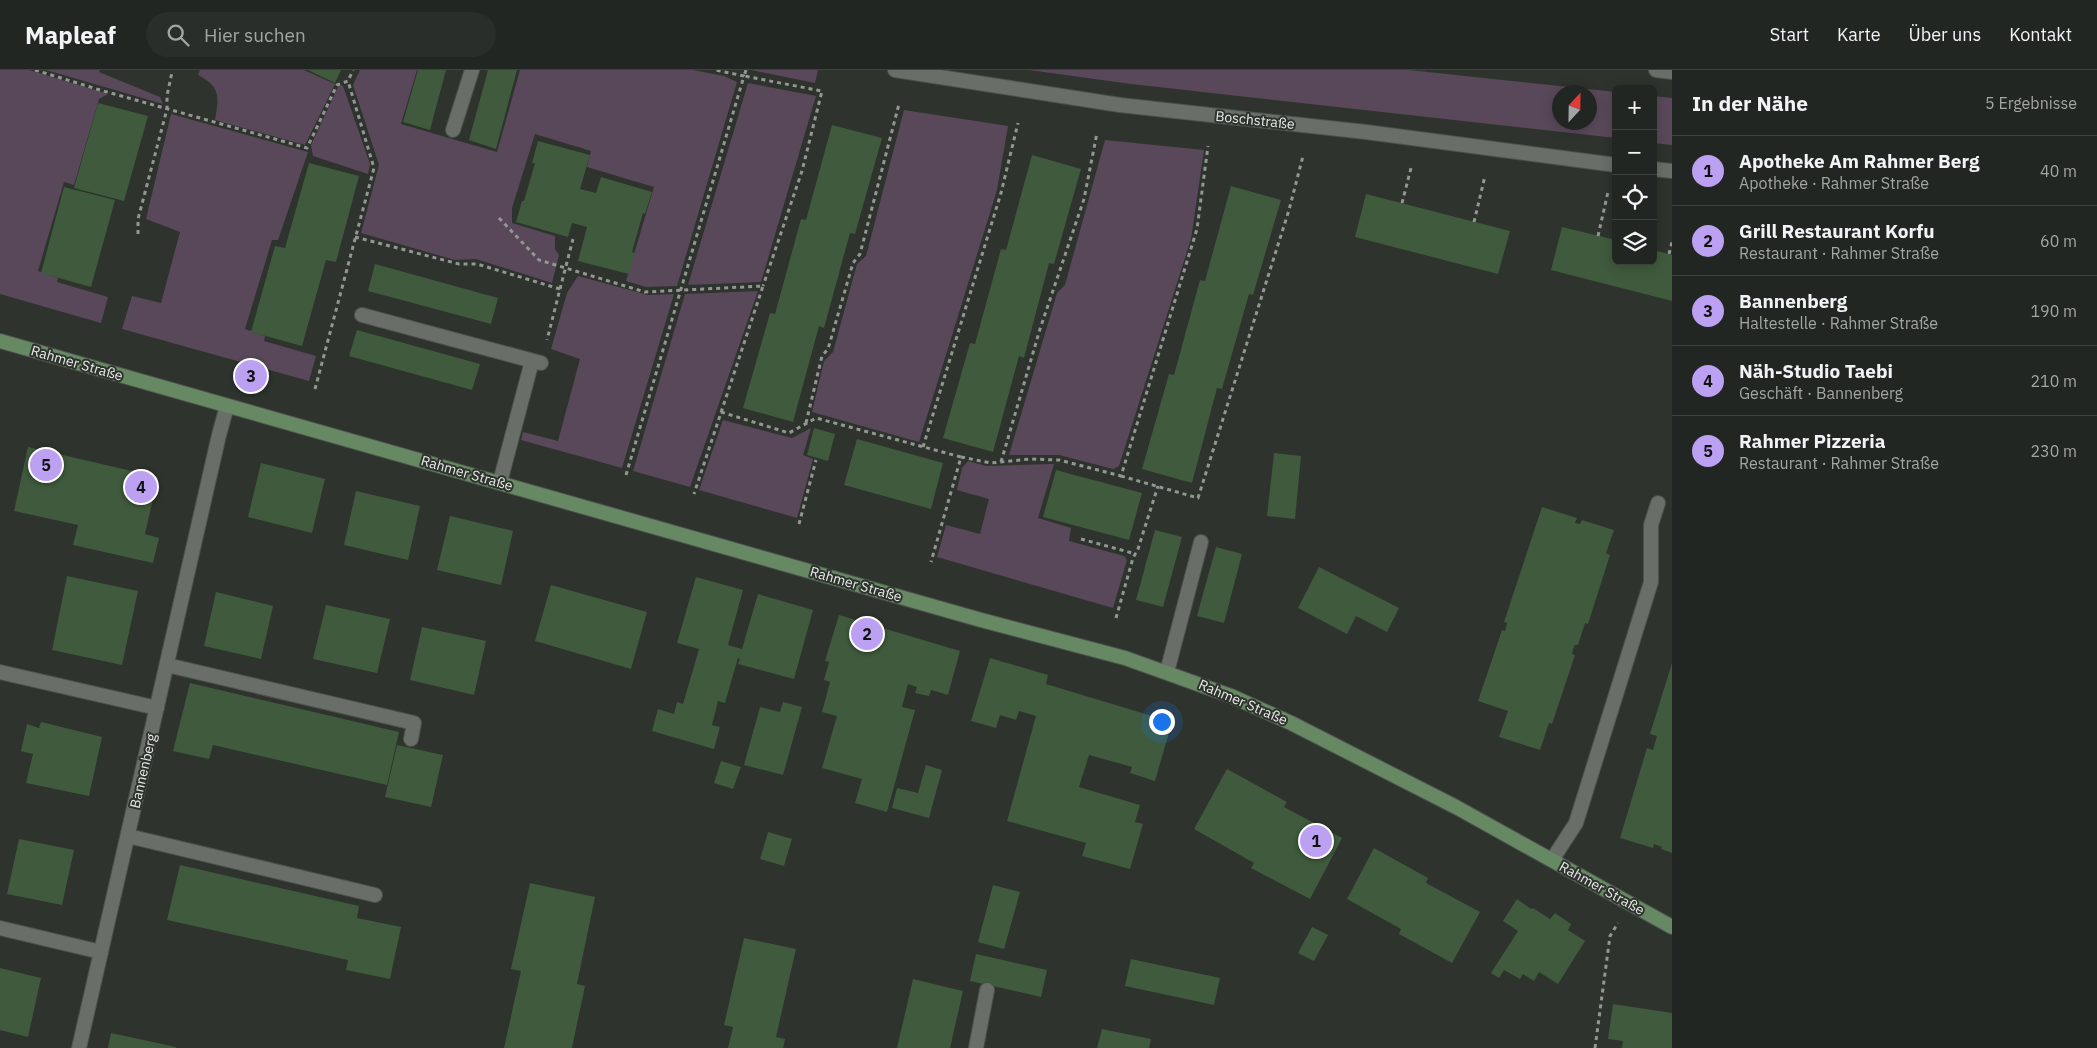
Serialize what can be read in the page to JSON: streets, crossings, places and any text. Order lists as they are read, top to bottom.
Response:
{
  "streets": {
    "main road": ["Rahmer Straße"],
    "street": ["Boschstraße", "Bannenberg"]
  },
  "crossings": [
    ["Rahmer Straße", "Bannenberg"]
  ],
  "north": "top",
  "page": {
    "header": "Mapleaf",
    "search": "Hier suchen",
    "nav": [
      "Start",
      "Karte",
      "Über uns",
      "Kontakt"
    ],
    "heading": ["In der Nähe", "5 Ergebnisse"],
    "map_buttons": ["+", "−"],
    "list": [
      {
        "mark": "1",
        "name": "Apotheke Am Rahmer Berg",
        "note": "Apotheke · Rahmer Straße",
        "value": "40 m"
      },
      {
        "mark": "2",
        "name": "Grill Restaurant Korfu",
        "note": "Restaurant · Rahmer Straße",
        "value": "60 m"
      },
      {
        "mark": "3",
        "name": "Bannenberg",
        "note": "Haltestelle · Rahmer Straße",
        "value": "190 m"
      },
      {
        "mark": "4",
        "name": "Näh-Studio Taebi",
        "note": "Geschäft · Bannenberg",
        "value": "210 m"
      },
      {
        "mark": "5",
        "name": "Rahmer Pizzeria",
        "note": "Restaurant · Rahmer Straße",
        "value": "230 m"
      }
    ],
    "pins": [
      "3",
      "5",
      "4",
      "2",
      "1"
    ]
  }
}
